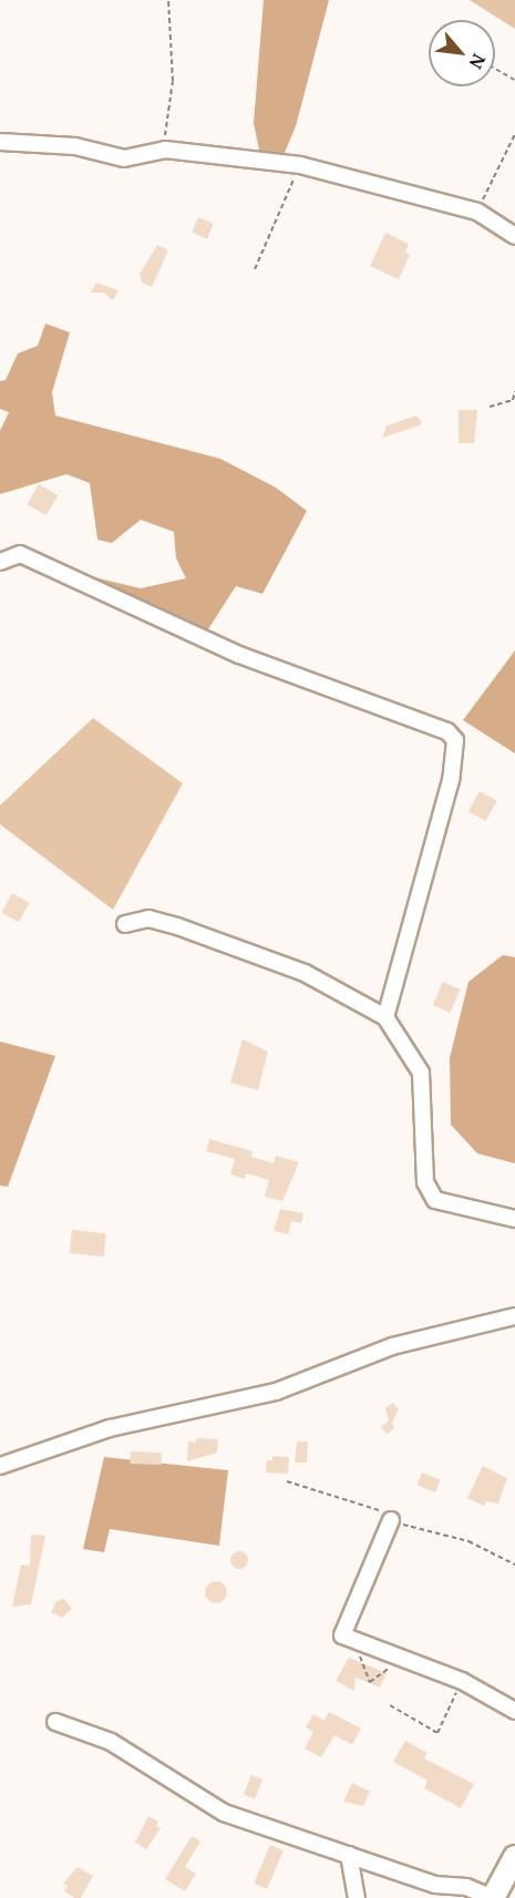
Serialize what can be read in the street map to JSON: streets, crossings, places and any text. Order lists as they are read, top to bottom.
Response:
{
  "north": "bottom right"
}
